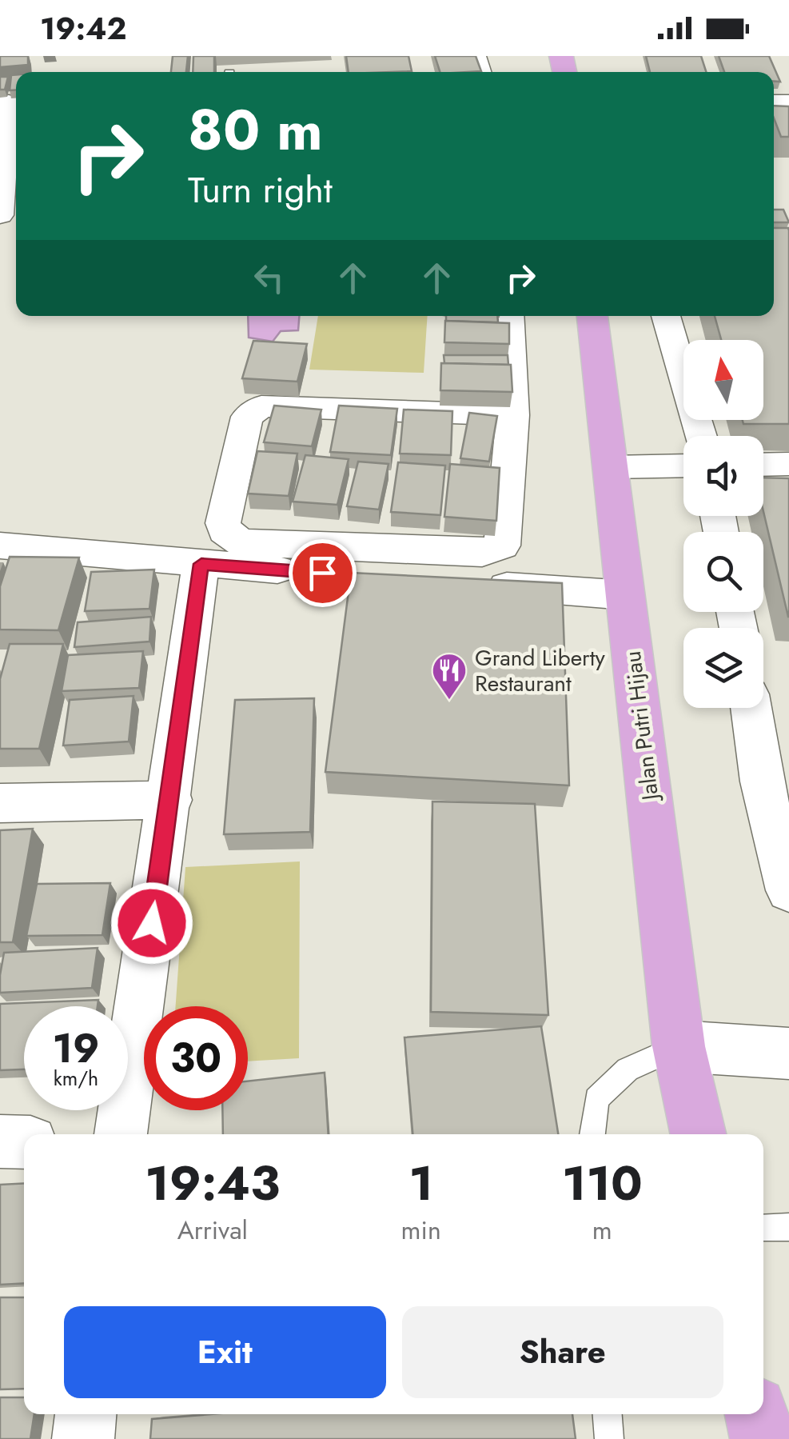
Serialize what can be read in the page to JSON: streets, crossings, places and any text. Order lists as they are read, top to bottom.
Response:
{
  "streets": {
    "main road": ["Jalan Putri Hijau"]
  },
  "places": {
    "restaurant": ["Grand Liberty Restaurant"]
  },
  "north": "top",
  "page": {
    "status": "19:42",
    "turn": ["80 m", "Turn right"],
    "speed": "19 km/h",
    "limit": "30",
    "eta": [
      "19:43",
      "Arrival",
      "1",
      "min",
      "110",
      "m"
    ],
    "buttons": ["Exit", "Share"]
  }
}
